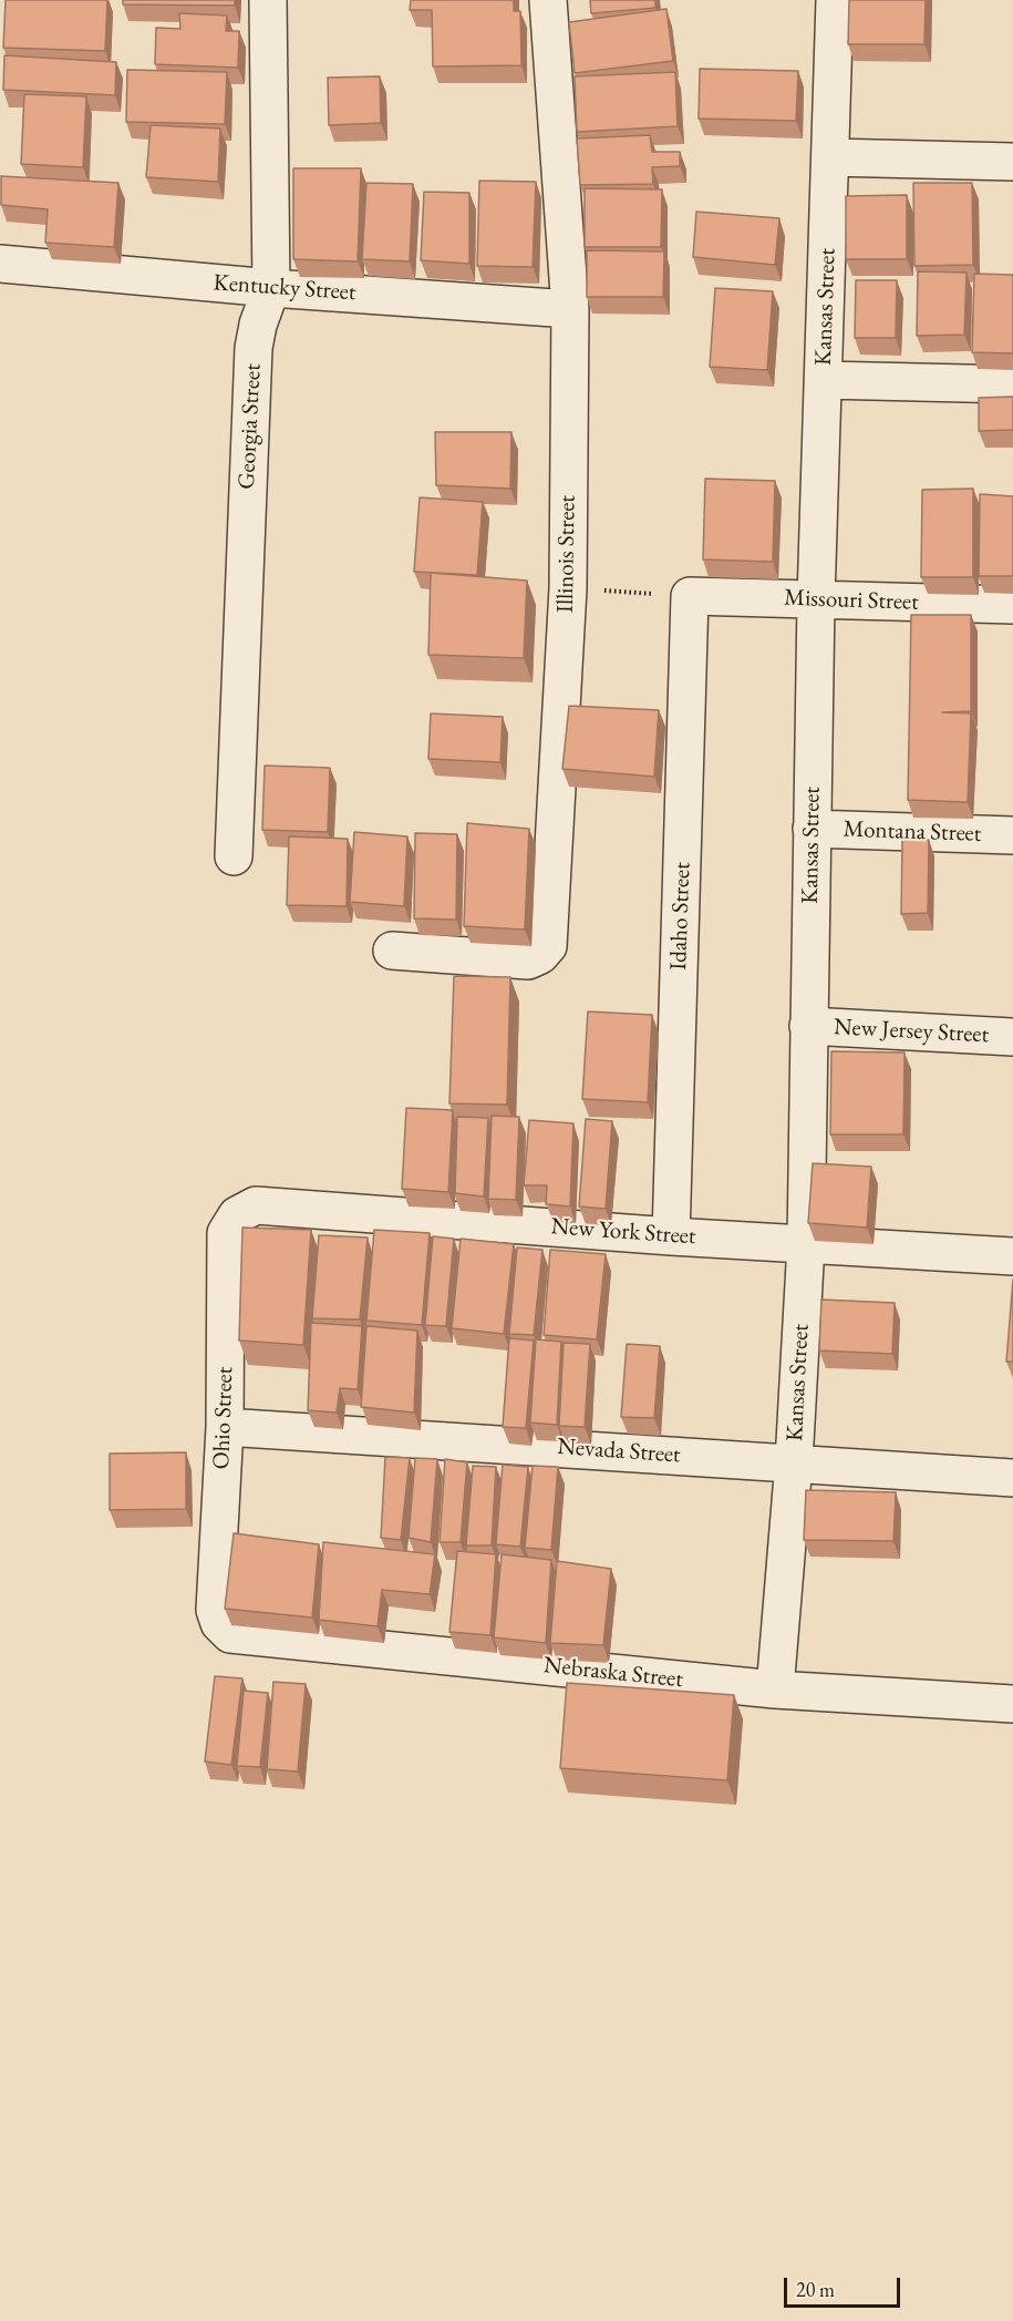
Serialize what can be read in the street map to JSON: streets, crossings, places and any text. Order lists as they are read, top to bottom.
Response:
{
  "streets": {
    "street": [
      "Kentucky Street",
      "Kansas Street",
      "Georgia Street",
      "Illinois Street",
      "Missouri Street",
      "Montana Street",
      "Idaho Street",
      "New Jersey Street",
      "New York Street",
      "Ohio Street",
      "Nevada Street",
      "Nebraska Street"
    ]
  },
  "crossings": [
    ["Kentucky Street", "Georgia Street"],
    ["Kentucky Street", "Illinois Street"],
    ["Kansas Street", "Missouri Street"],
    ["Kansas Street", "Montana Street"],
    ["Kansas Street", "New Jersey Street"],
    ["Kansas Street", "New York Street"],
    ["Kansas Street", "Nevada Street"],
    ["Kansas Street", "Nebraska Street"],
    ["Missouri Street", "Idaho Street"],
    ["Idaho Street", "New York Street"],
    ["New York Street", "Ohio Street"],
    ["Ohio Street", "Nevada Street"],
    ["Ohio Street", "Nebraska Street"]
  ],
  "scale_bar": "20 m"
}
